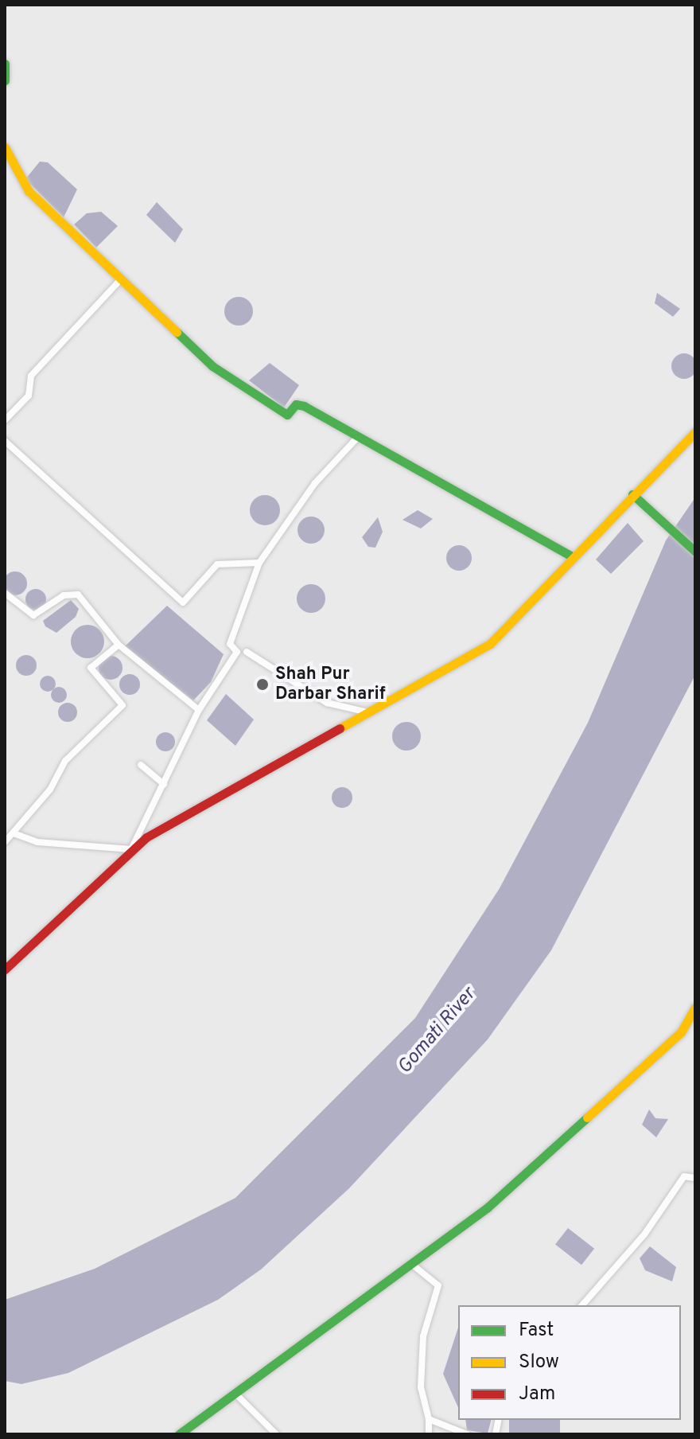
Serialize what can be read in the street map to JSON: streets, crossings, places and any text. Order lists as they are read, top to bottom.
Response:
{
  "water": ["Gomati River"],
  "places": ["Shah Pur Darbar Sharif"],
  "legend": ["Fast", "Slow", "Jam"]
}
